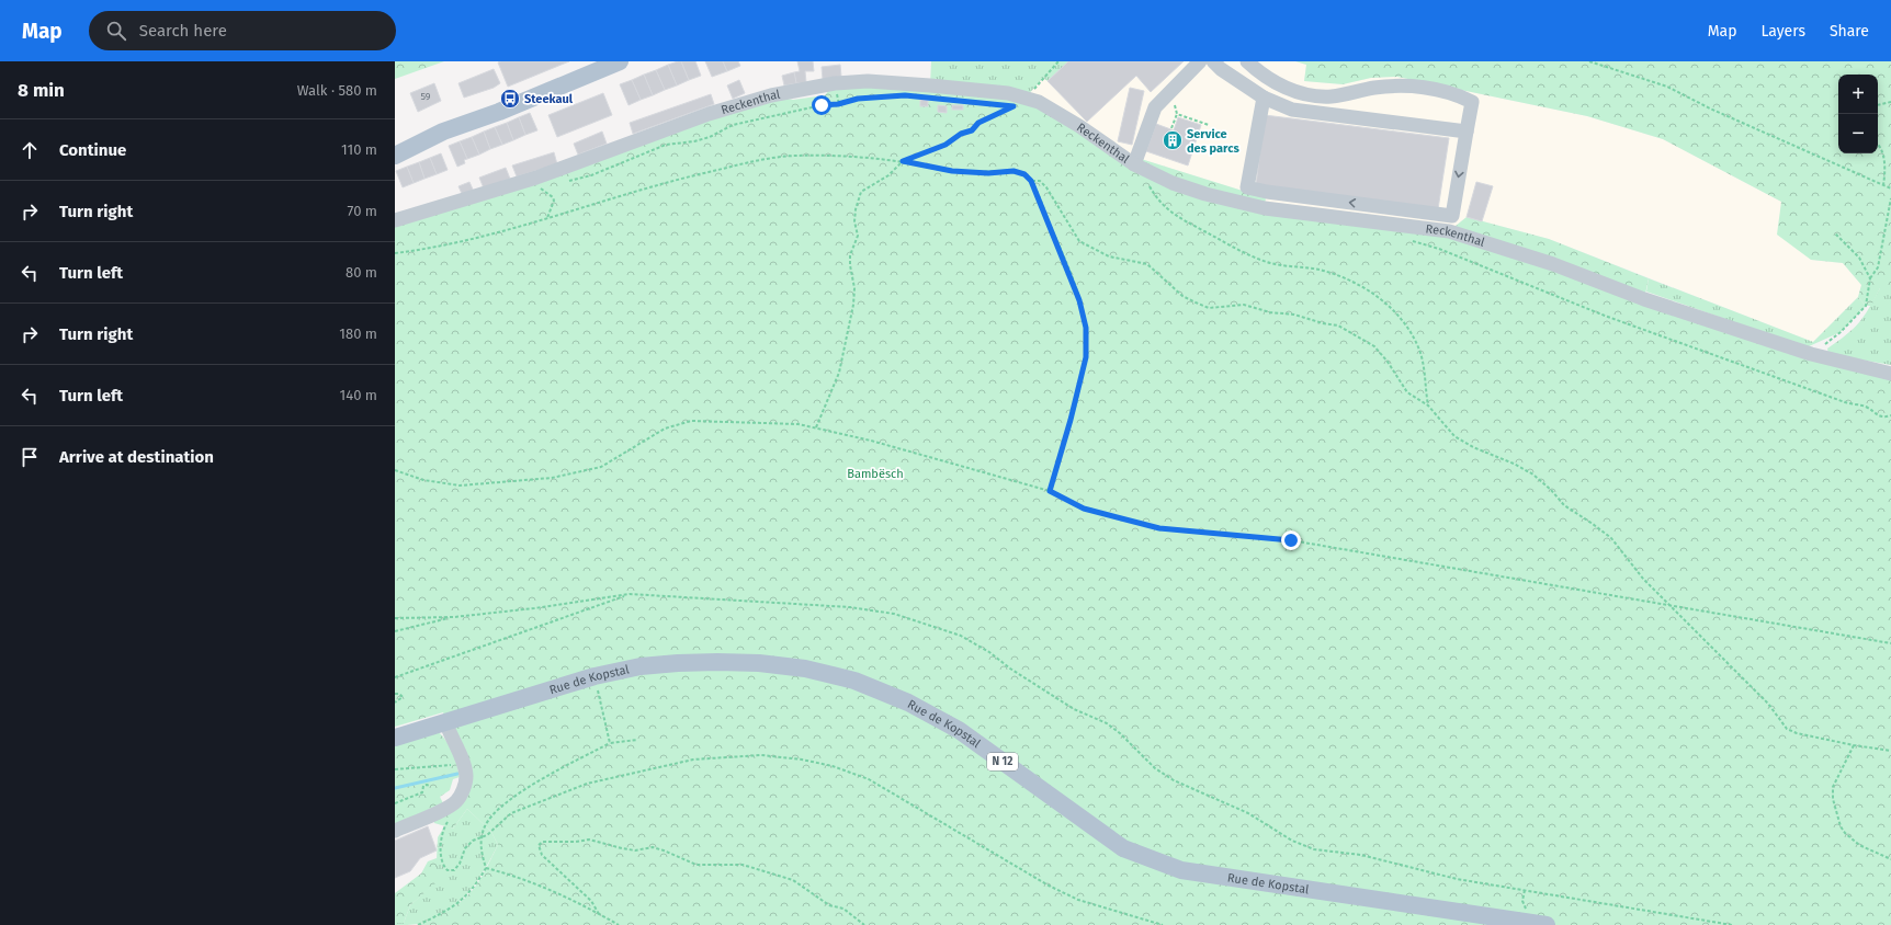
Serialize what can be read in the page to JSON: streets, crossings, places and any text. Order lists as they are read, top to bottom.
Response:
{
  "streets": {
    "main road": ["Rue de Kopstal", "N 12"],
    "street": ["Reckenthal"]
  },
  "parks": ["Bambësch"],
  "places": {
    "bus stop": ["Steekaul"],
    "building": ["Service des parcs"]
  },
  "house_numbers": ["59"],
  "page": {
    "header": "Map",
    "search": "Search here",
    "nav": ["Map", "Layers", "Share"],
    "heading": ["8 min", "Walk · 580 m"],
    "map_buttons": ["+", "−"],
    "list": [
      ["Continue", "110 m"],
      ["Turn right", "70 m"],
      ["Turn left", "80 m"],
      ["Turn right", "180 m"],
      ["Turn left", "140 m"],
      "Arrive at destination"
    ]
  }
}
